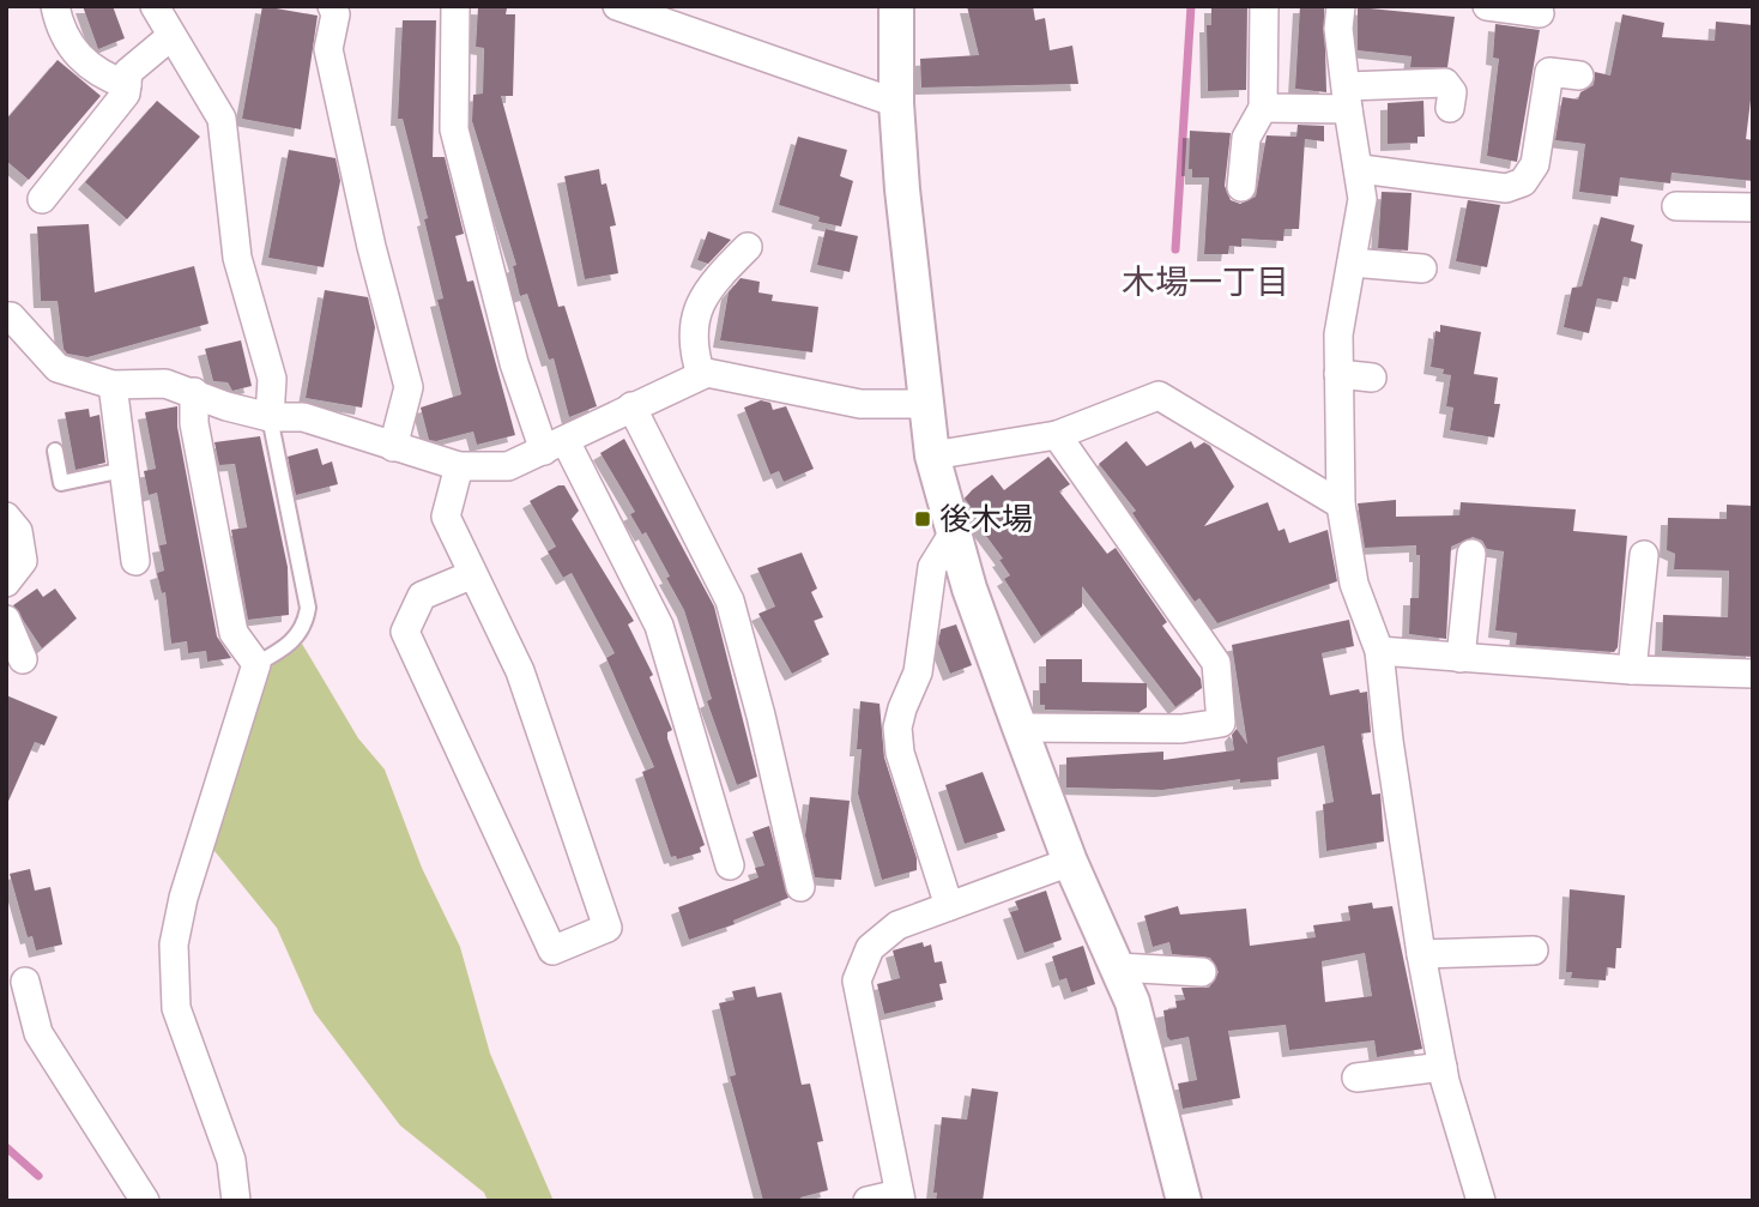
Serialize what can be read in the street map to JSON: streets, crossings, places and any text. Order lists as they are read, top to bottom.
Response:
{
  "districts": ["木場一丁目"],
  "places": {
    "transit": ["後木場"]
  }
}
